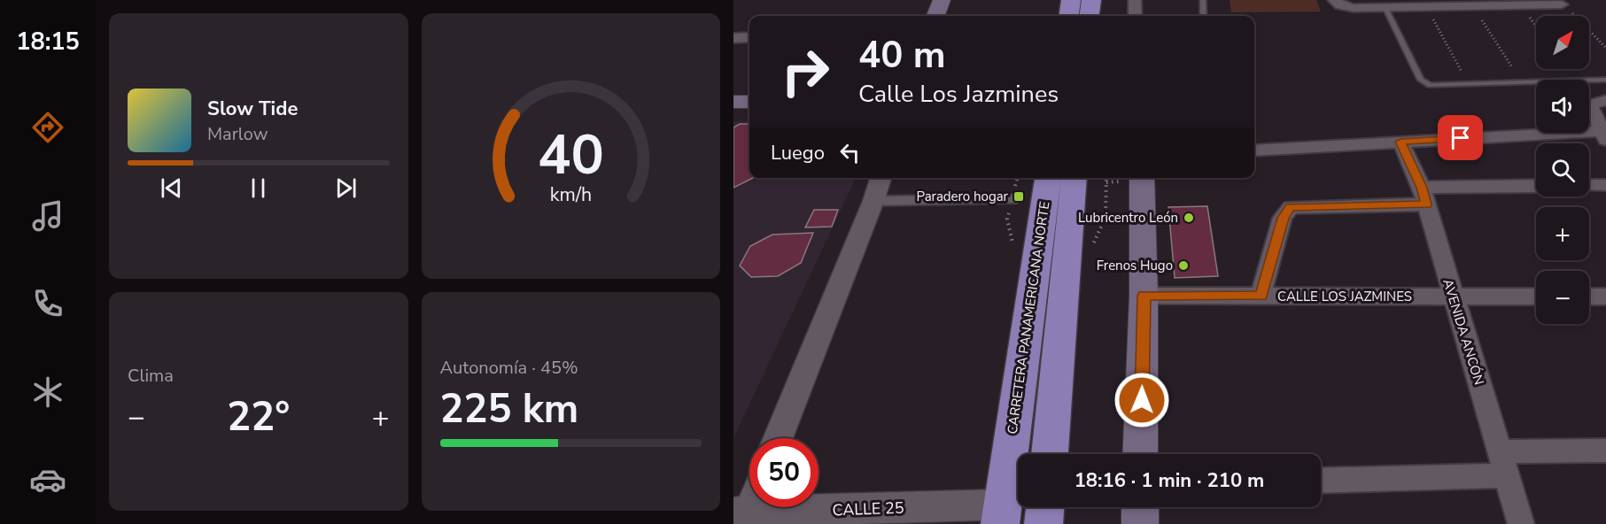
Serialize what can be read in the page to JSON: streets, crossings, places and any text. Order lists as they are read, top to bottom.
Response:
{
  "streets": {
    "highway": ["CARRETERA PANAMERICANA NORTE"],
    "street": ["CALLE LOS JAZMINES", "AVENIDA ANCÓN", "CALLE 25"]
  },
  "crossings": [
    ["CALLE LOS JAZMINES", "AVENIDA ANCÓN"],
    ["CARRETERA PANAMERICANA NORTE", "CALLE 25"]
  ],
  "places": {
    "transit": ["Paradero hogar"],
    "other": ["Lubricentro León", "Frenos Hugo"]
  },
  "north": "top right",
  "page": {
    "tabs": "18:15",
    "map_buttons": ["+", "−"],
    "turn": ["40 m", "Calle Los Jazmines"],
    "song": ["Slow Tide", "Marlow"],
    "then": "Luego",
    "tile": [
      "Clima",
      ["Autonomía · 45%", "225 km"]
    ],
    "heat": ["−", "22°", "+"],
    "limit": "50",
    "trip": "18:16 · 1 min · 210 m",
    "gauge": ["40", "km/h"]
  }
}
